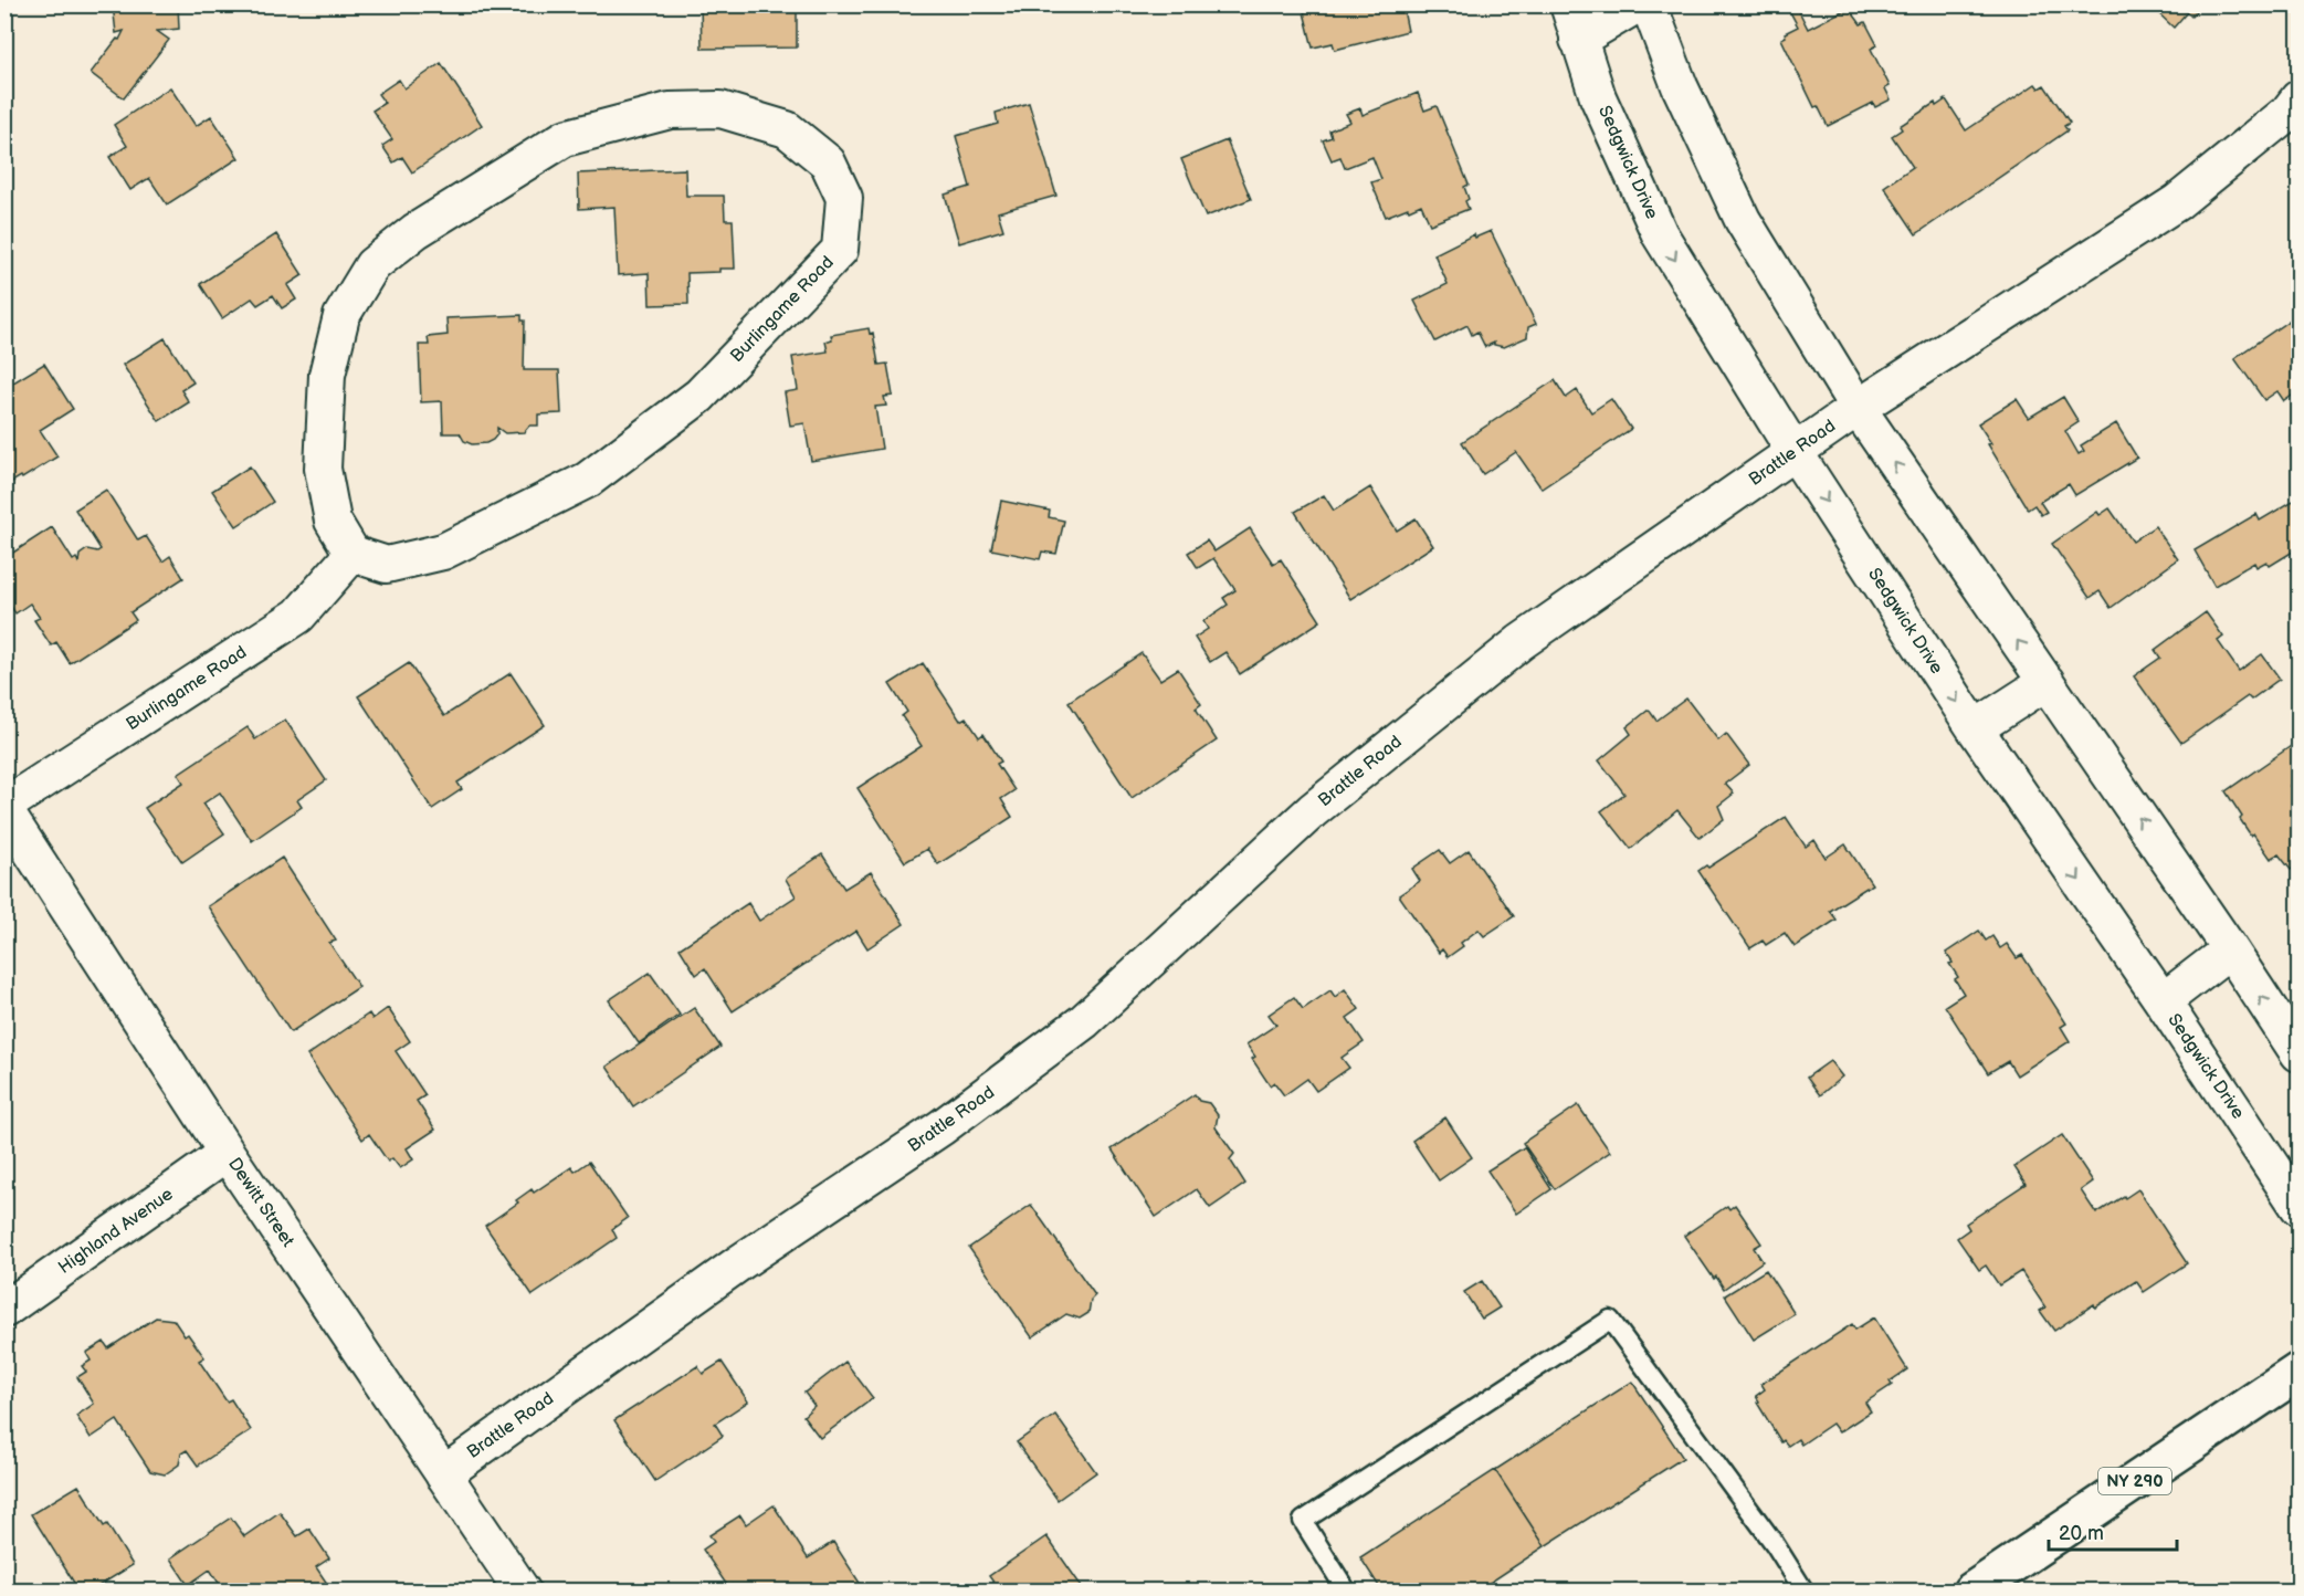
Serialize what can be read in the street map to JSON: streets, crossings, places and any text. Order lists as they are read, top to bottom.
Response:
{
  "streets": {
    "main road": ["NY 290"],
    "street": [
      "Sedgwick Drive",
      "Burlingame Road",
      "Brattle Road",
      "Dewitt Street",
      "Highland Avenue"
    ]
  },
  "crossings": [
    ["Sedgwick Drive", "Brattle Road"],
    ["Burlingame Road", "Dewitt Street"],
    ["Brattle Road", "Dewitt Street"],
    ["Dewitt Street", "Highland Avenue"]
  ],
  "scale_bar": "20 m"
}
